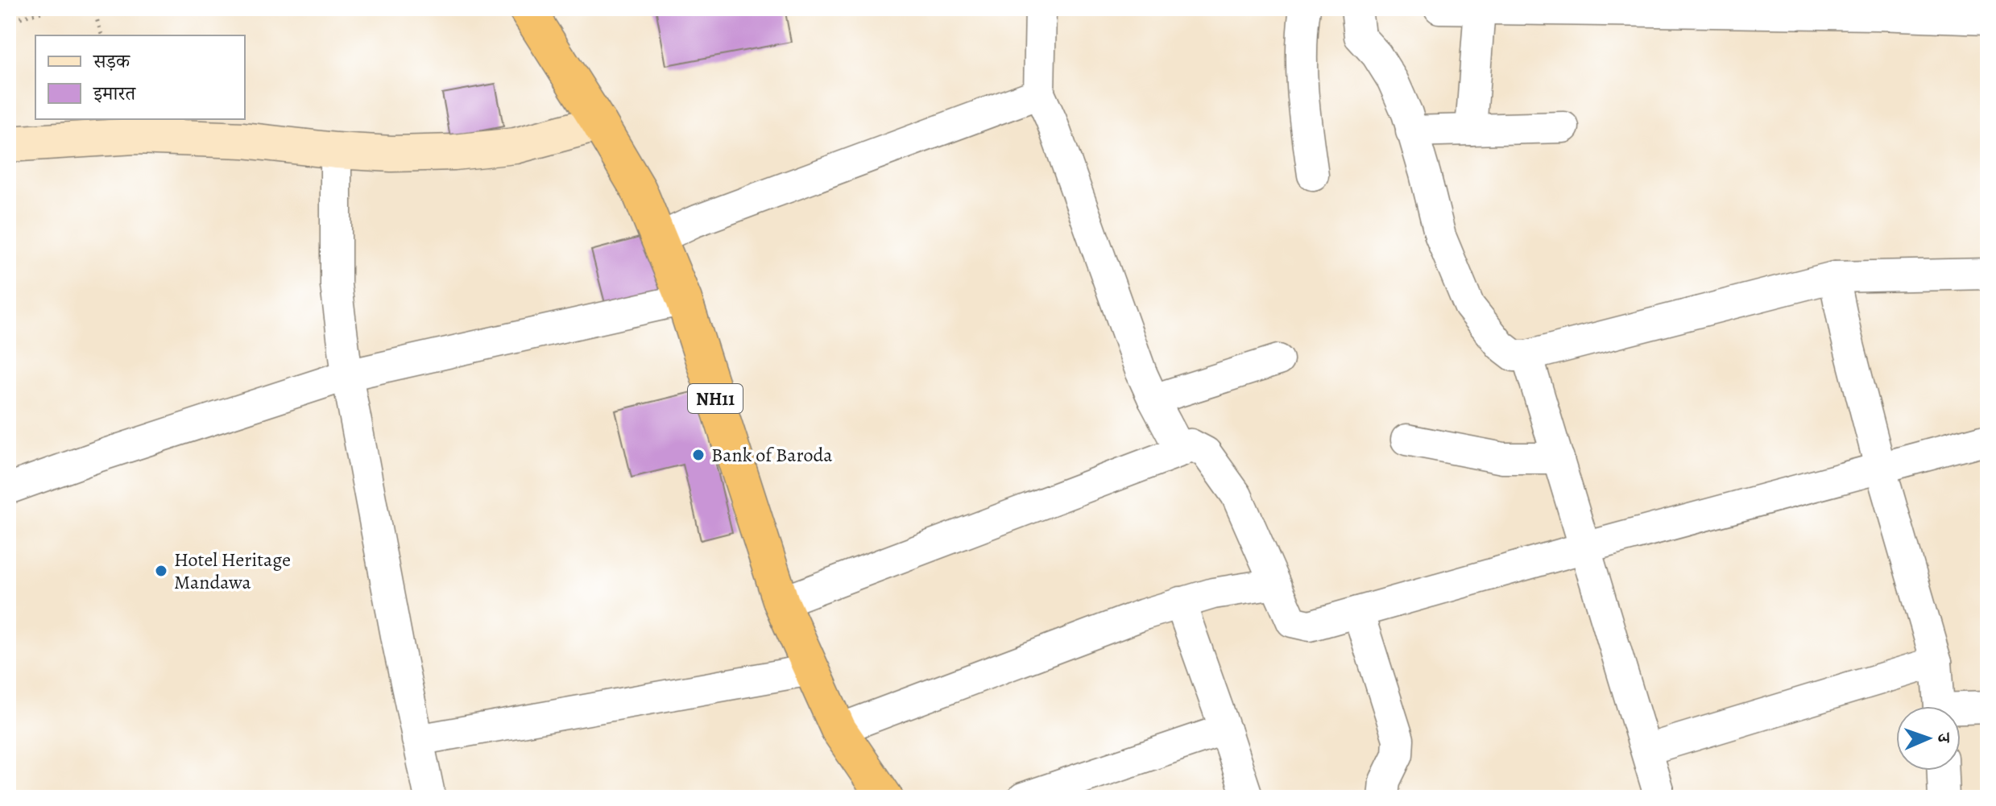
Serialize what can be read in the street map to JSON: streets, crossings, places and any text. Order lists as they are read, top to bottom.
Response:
{
  "streets": {
    "highway": ["NH11"]
  },
  "places": ["Bank of Baroda", "Hotel Heritage Mandawa"],
  "legend": ["सड़क", "इमारत"],
  "north": "right"
}
